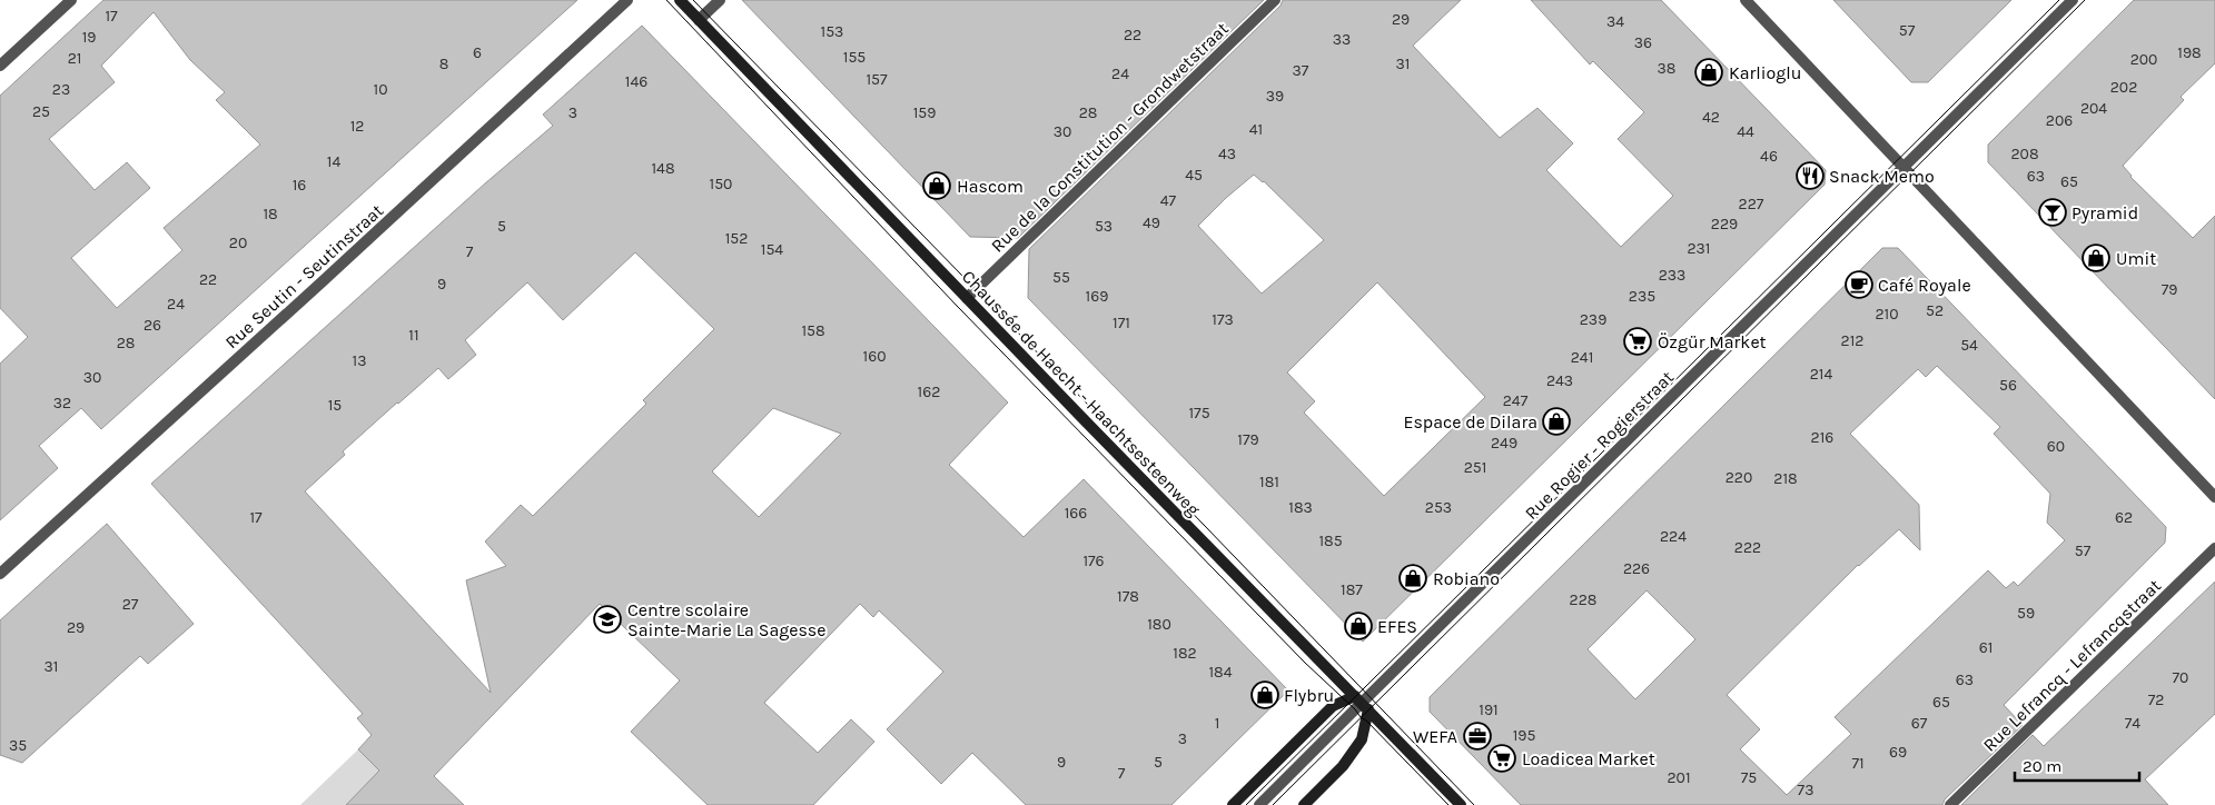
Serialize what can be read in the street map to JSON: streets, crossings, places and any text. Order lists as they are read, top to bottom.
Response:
{
  "streets": {
    "street": [
      "Rue de la Constitution - Grondwetstraat",
      "Rue Seutin - Seutinstraat",
      "Chaussée de Haecht - Haachtsesteenweg",
      "Rue Rogier - Rogierstraat",
      "Rue Lefrancq - Lefrancqstraat"
    ]
  },
  "crossings": [
    ["Rue de la Constitution - Grondwetstraat", "Chaussée de Haecht - Haachtsesteenweg"],
    ["Chaussée de Haecht - Haachtsesteenweg", "Rue Rogier - Rogierstraat"]
  ],
  "places": {
    "shop": [
      "Karlioglu",
      "Hascom",
      "Umit",
      "Espace de Dilara",
      "Robiano",
      "EFES",
      "Flybru"
    ],
    "restaurant": ["Snack Memo"],
    "bar": ["Pyramid"],
    "cafe": ["Café Royale"],
    "supermarket": ["Özgür Market", "Loadicea Market"],
    "school or university": ["Centre scolaire Sainte-Marie La Sagesse"],
    "office": ["WEFA"]
  },
  "house_numbers": [
    "17",
    "29",
    "34",
    "57",
    "153",
    "22",
    "19",
    "33",
    "36",
    "6",
    "198",
    "155",
    "21",
    "200",
    "8",
    "31",
    "38",
    "37",
    "24",
    "157",
    "146",
    "202",
    "23",
    "10",
    "39",
    "204",
    "25",
    "3",
    "159",
    "28",
    "42",
    "206",
    "12",
    "41",
    "30",
    "44",
    "43",
    "208",
    "46",
    "14",
    "148",
    "45",
    "63",
    "65",
    "150",
    "16",
    "47",
    "227",
    "18",
    "49",
    "229",
    "5",
    "53",
    "152",
    "20",
    "231",
    "154",
    "7",
    "233",
    "55",
    "22",
    "9",
    "79",
    "169",
    "235",
    "24",
    "52",
    "210",
    "173",
    "239",
    "171",
    "26",
    "158",
    "11",
    "212",
    "28",
    "54",
    "160",
    "241",
    "13",
    "214",
    "30",
    "243",
    "56",
    "162",
    "247",
    "32",
    "15",
    "175",
    "216",
    "179",
    "249",
    "60",
    "251",
    "220",
    "218",
    "181",
    "183",
    "253",
    "166",
    "17",
    "62",
    "224",
    "185",
    "222",
    "57",
    "176",
    "226",
    "187",
    "178",
    "228",
    "27",
    "59",
    "180",
    "29",
    "61",
    "182",
    "31",
    "184",
    "70",
    "63",
    "72",
    "65",
    "191",
    "1",
    "67",
    "74",
    "195",
    "3",
    "35",
    "69",
    "9",
    "5",
    "71",
    "7",
    "201",
    "75",
    "73"
  ],
  "scale_bar": "20 m"
}
